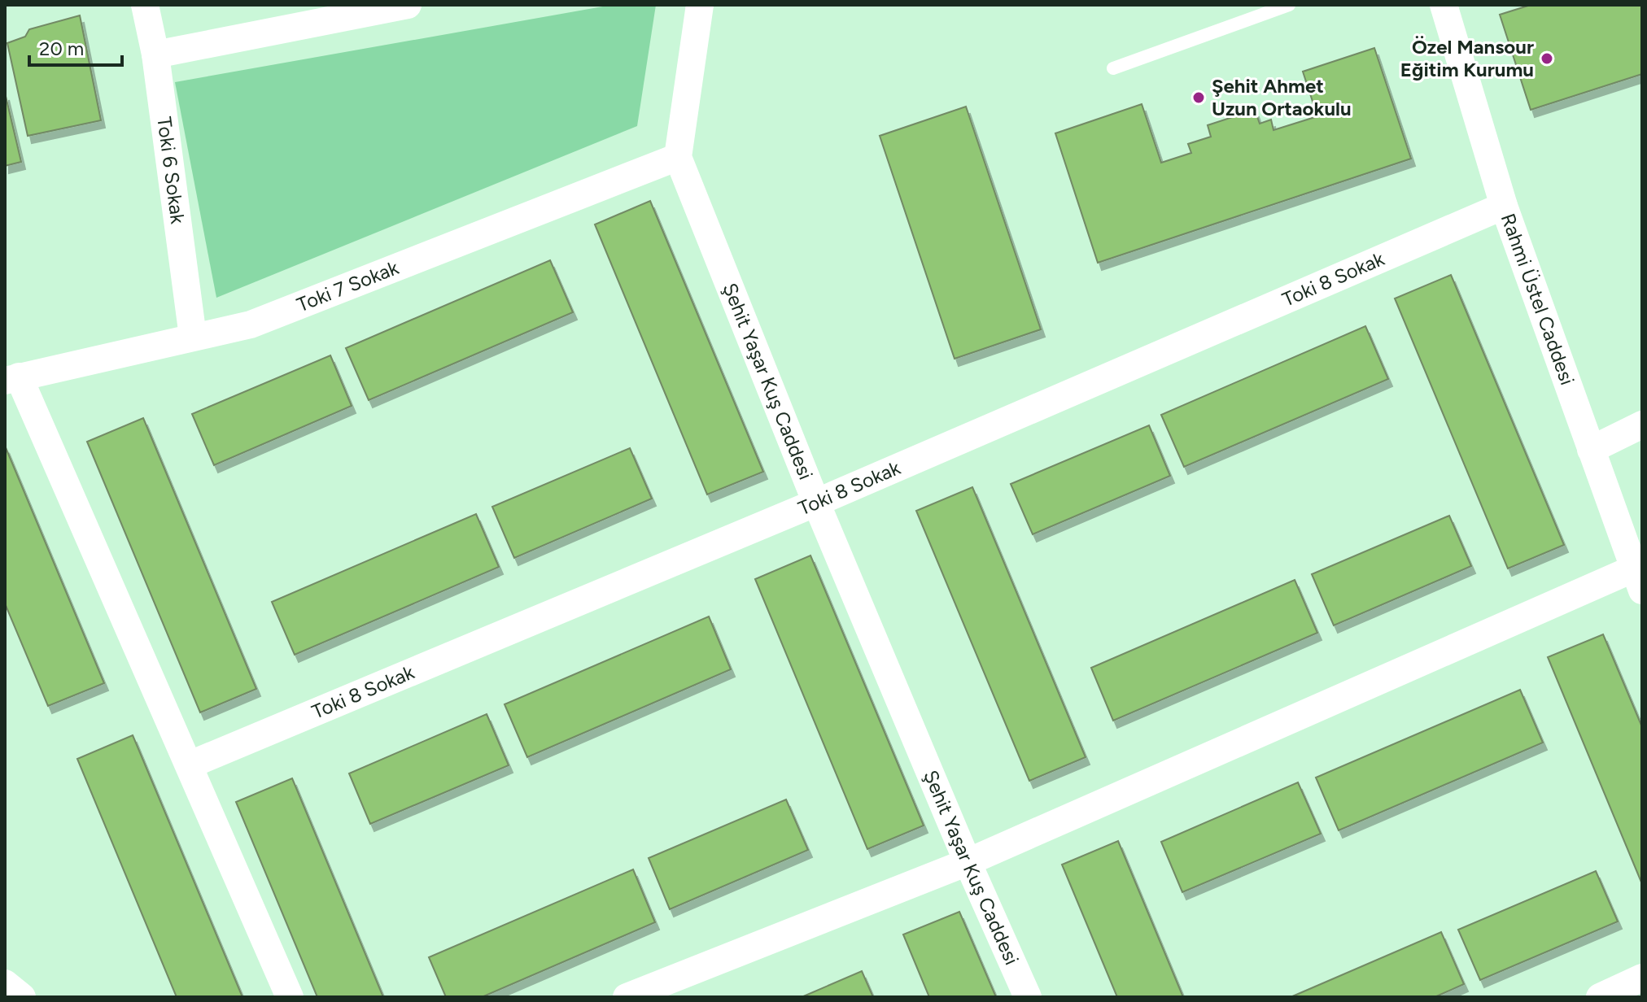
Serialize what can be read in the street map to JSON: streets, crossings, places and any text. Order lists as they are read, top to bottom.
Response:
{
  "streets": {
    "street": [
      "Toki 6 Sokak",
      "Toki 8 Sokak",
      "Toki 7 Sokak",
      "Rahmi Üstel Caddesi",
      "Şehit Yaşar Kuş Caddesi"
    ]
  },
  "crossings": [
    ["Toki 6 Sokak", "Toki 7 Sokak"],
    ["Toki 8 Sokak", "Rahmi Üstel Caddesi"],
    ["Toki 8 Sokak", "Şehit Yaşar Kuş Caddesi"],
    ["Toki 7 Sokak", "Şehit Yaşar Kuş Caddesi"]
  ],
  "places": ["Özel Mansour Eğitim Kurumu", "Şehit Ahmet Uzun Ortaokulu"],
  "scale_bar": "20 m"
}
